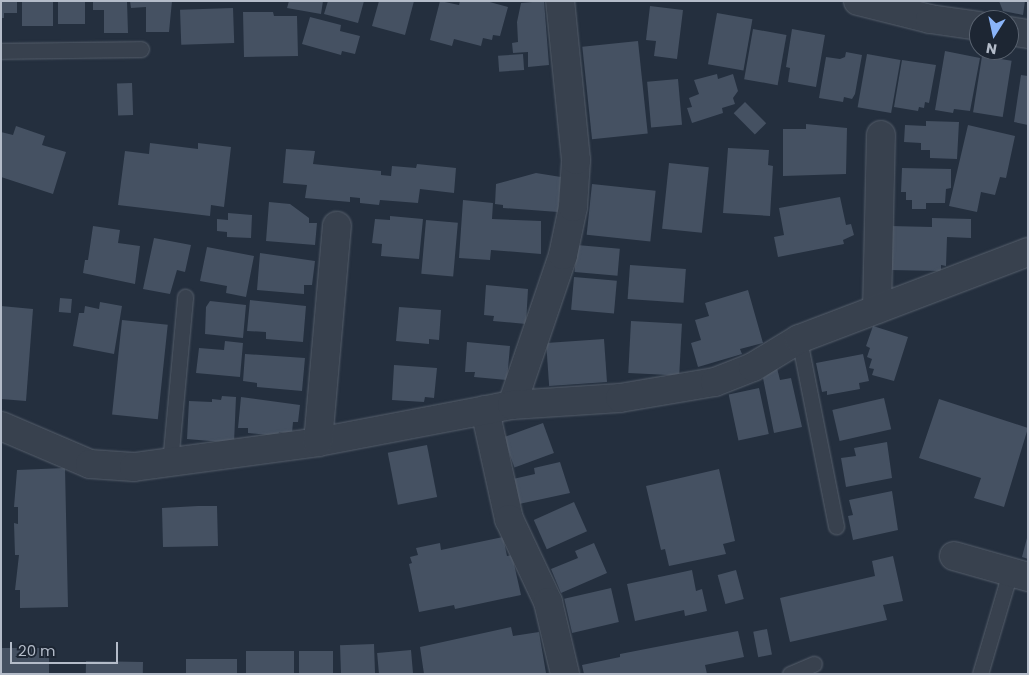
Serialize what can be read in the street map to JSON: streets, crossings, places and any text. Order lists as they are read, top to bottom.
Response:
{
  "scale_bar": "20 m",
  "north": "bottom"
}
